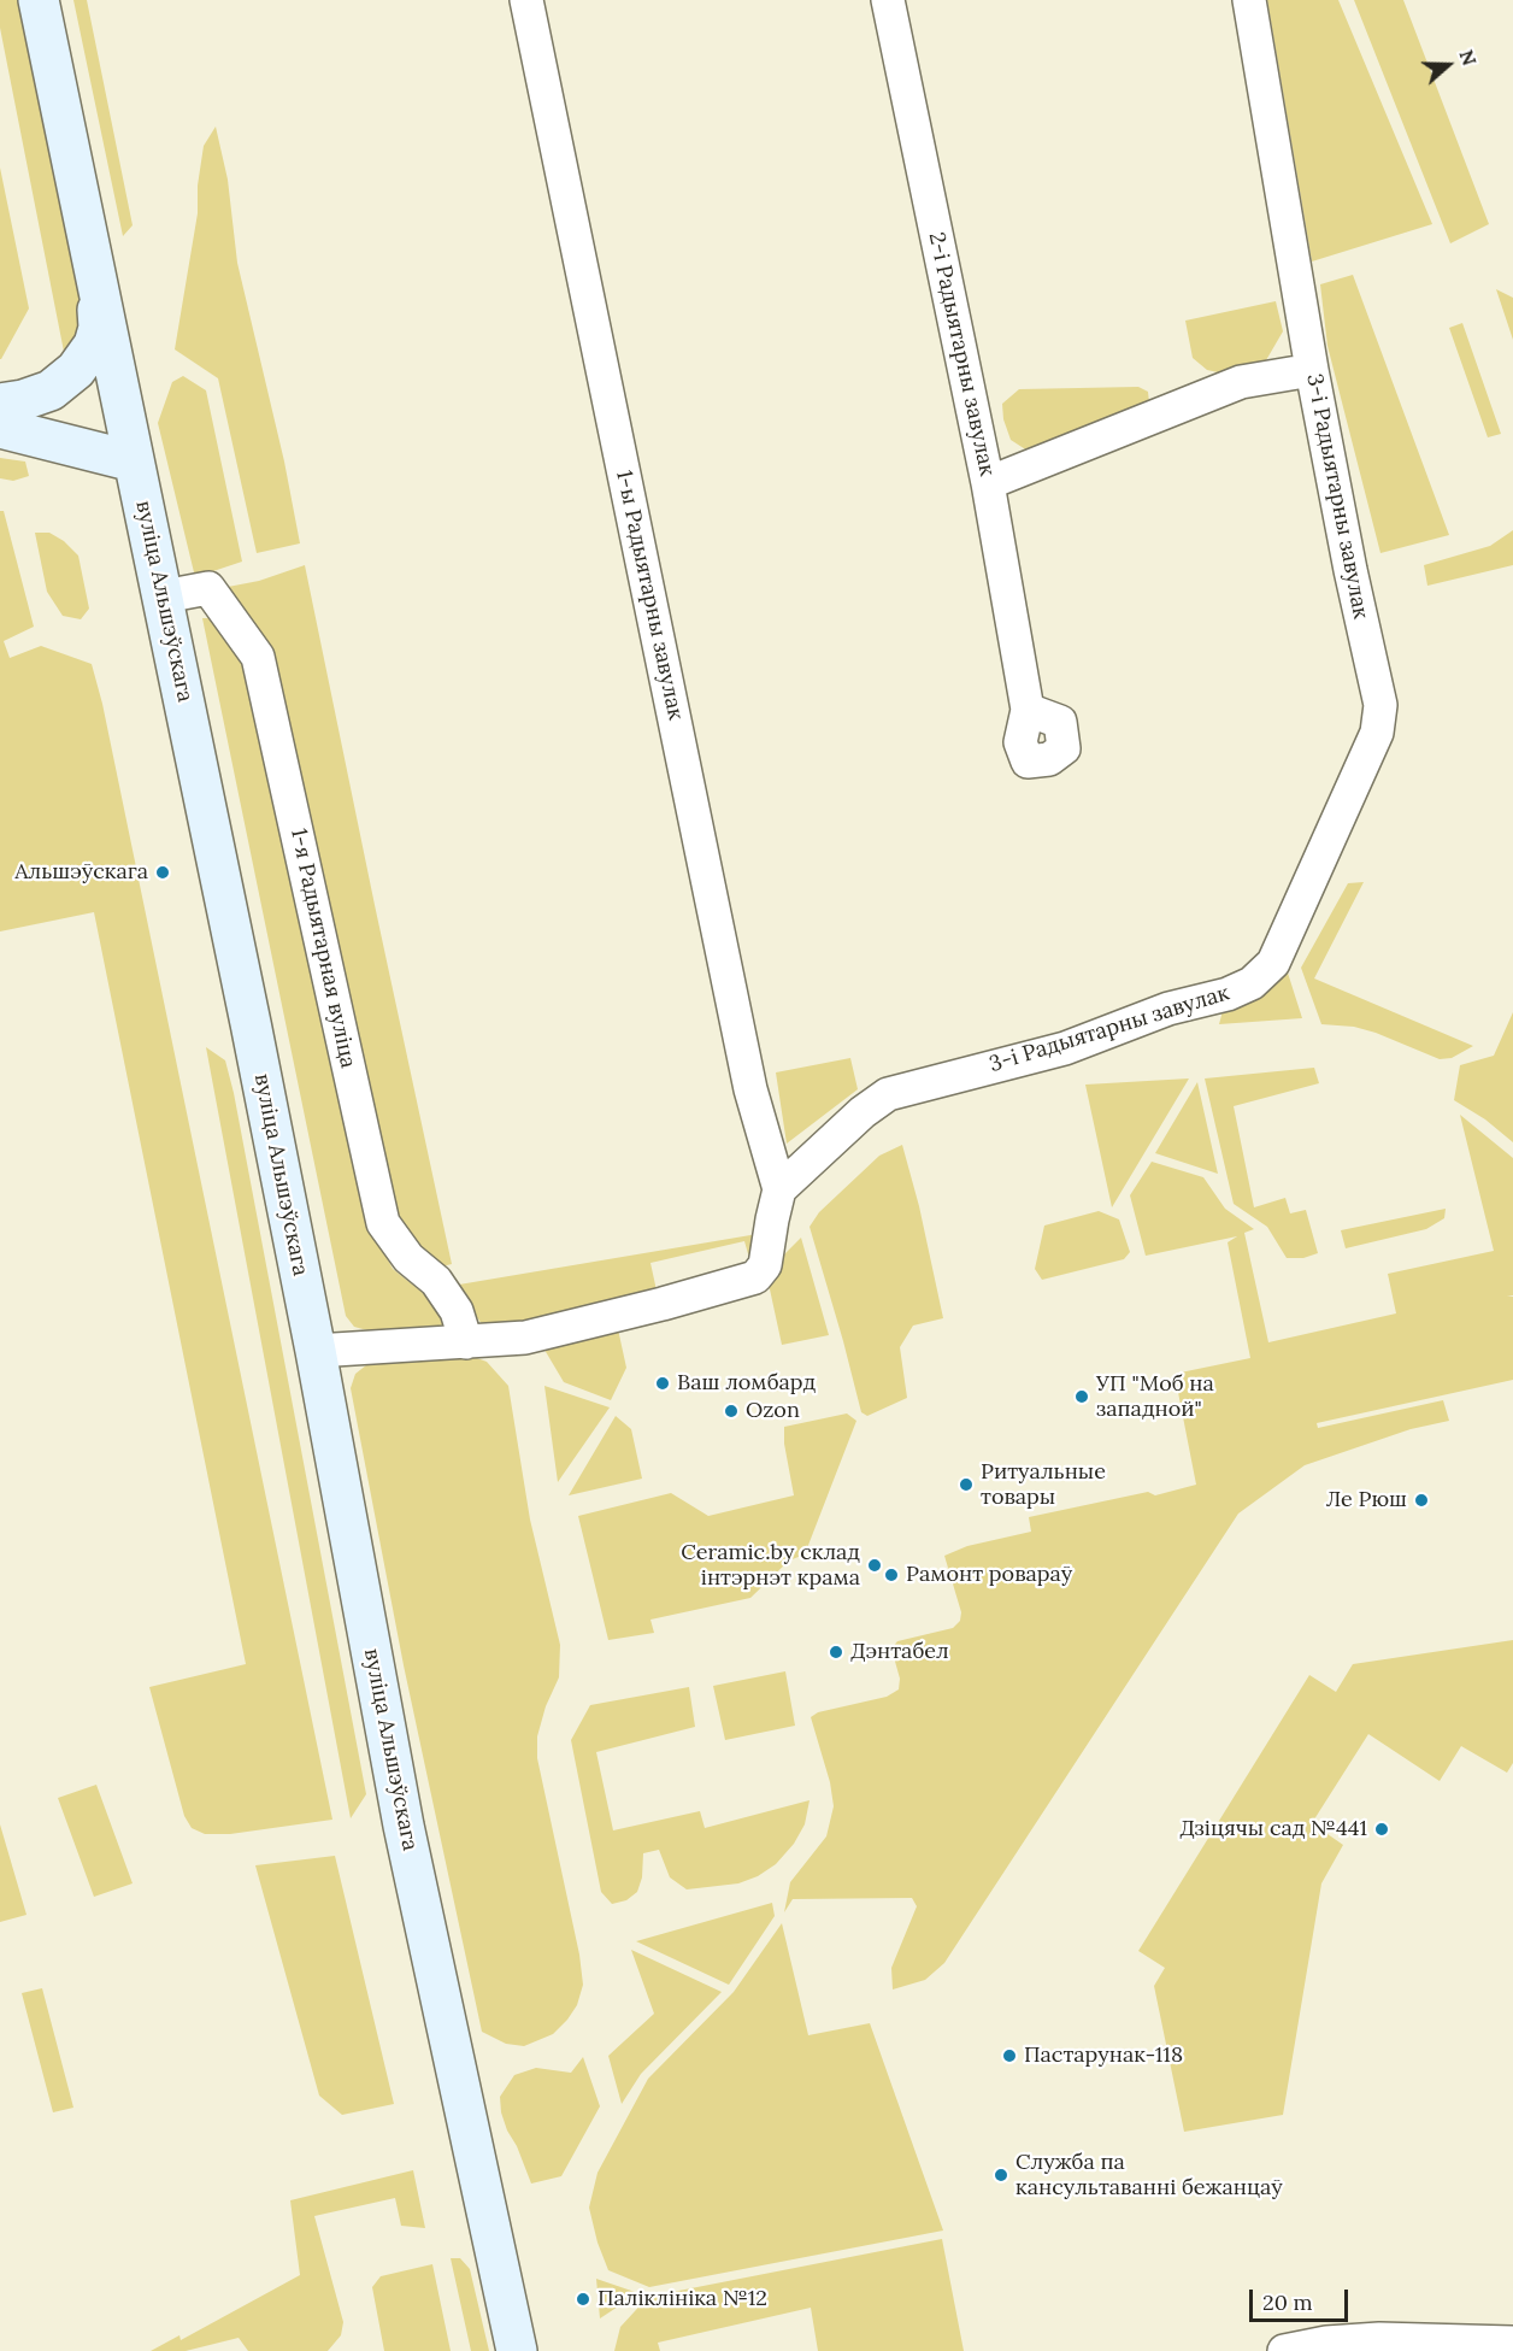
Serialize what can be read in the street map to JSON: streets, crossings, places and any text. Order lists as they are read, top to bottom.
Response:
{
  "streets": {
    "main road": ["вуліца Альшэўскага"],
    "street": [
      "2-і Радыятарны завулак",
      "3-і Радыятарны завулак",
      "1-ы Радыятарны завулак",
      "1-я Радыятарная вуліца"
    ]
  },
  "crossings": [
    ["3-і Радыятарны завулак", "1-ы Радыятарны завулак"],
    ["вуліца Альшэўскага", "1-я Радыятарная вуліца"]
  ],
  "places": [
    "Альшэўскага",
    "Ваш ломбард",
    "УП \"Моб на западной\"",
    "Ozon",
    "Ритуальные товары",
    "Ле Рюш",
    "Ceramic.by склад інтэрнэт крама",
    "Рамонт ровараў",
    "Дэнтабел",
    "Дзіцячы сад №441",
    "Пастарунак-118",
    "Служба па кансультаванні бежанцаў",
    "Паліклініка №12"
  ],
  "scale_bar": "20 m",
  "north": "right"
}
